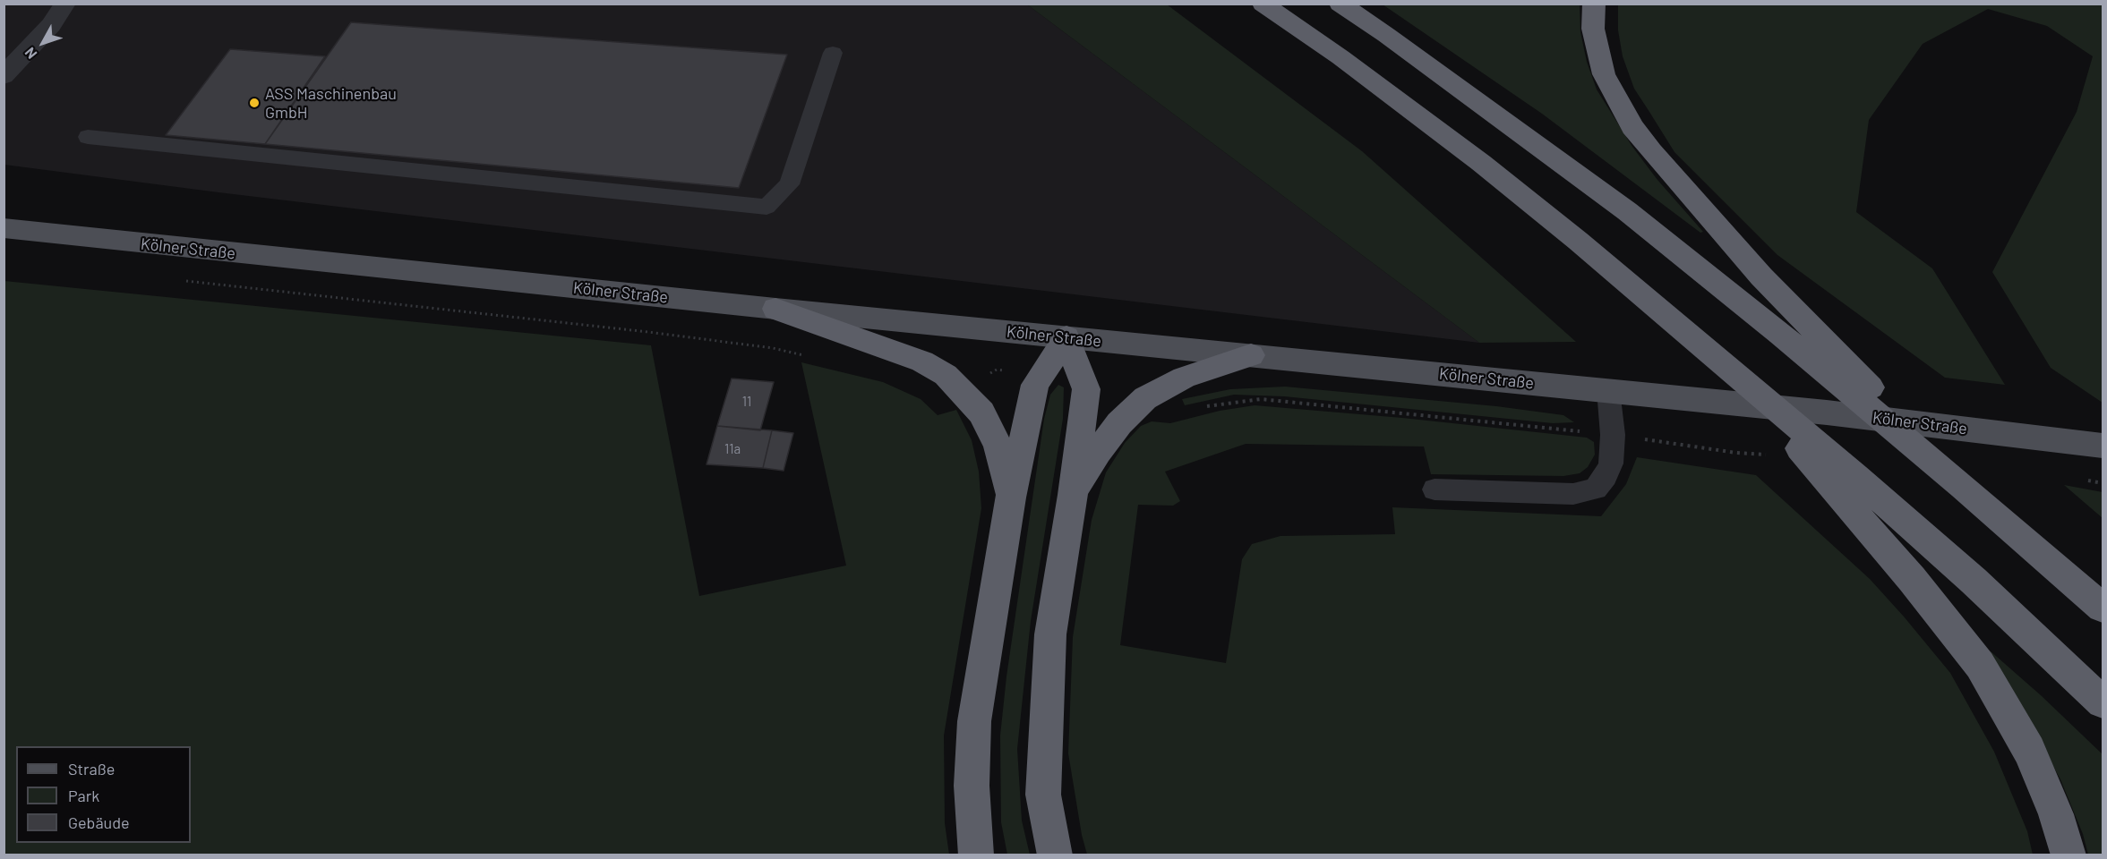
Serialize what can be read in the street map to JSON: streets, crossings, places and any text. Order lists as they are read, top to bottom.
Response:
{
  "streets": {
    "main road": ["Kölner Straße"]
  },
  "places": ["ASS Maschinenbau GmbH"],
  "house_numbers": ["11", "11a"],
  "legend": ["Straße", "Park", "Gebäude"],
  "north": "bottom left"
}
